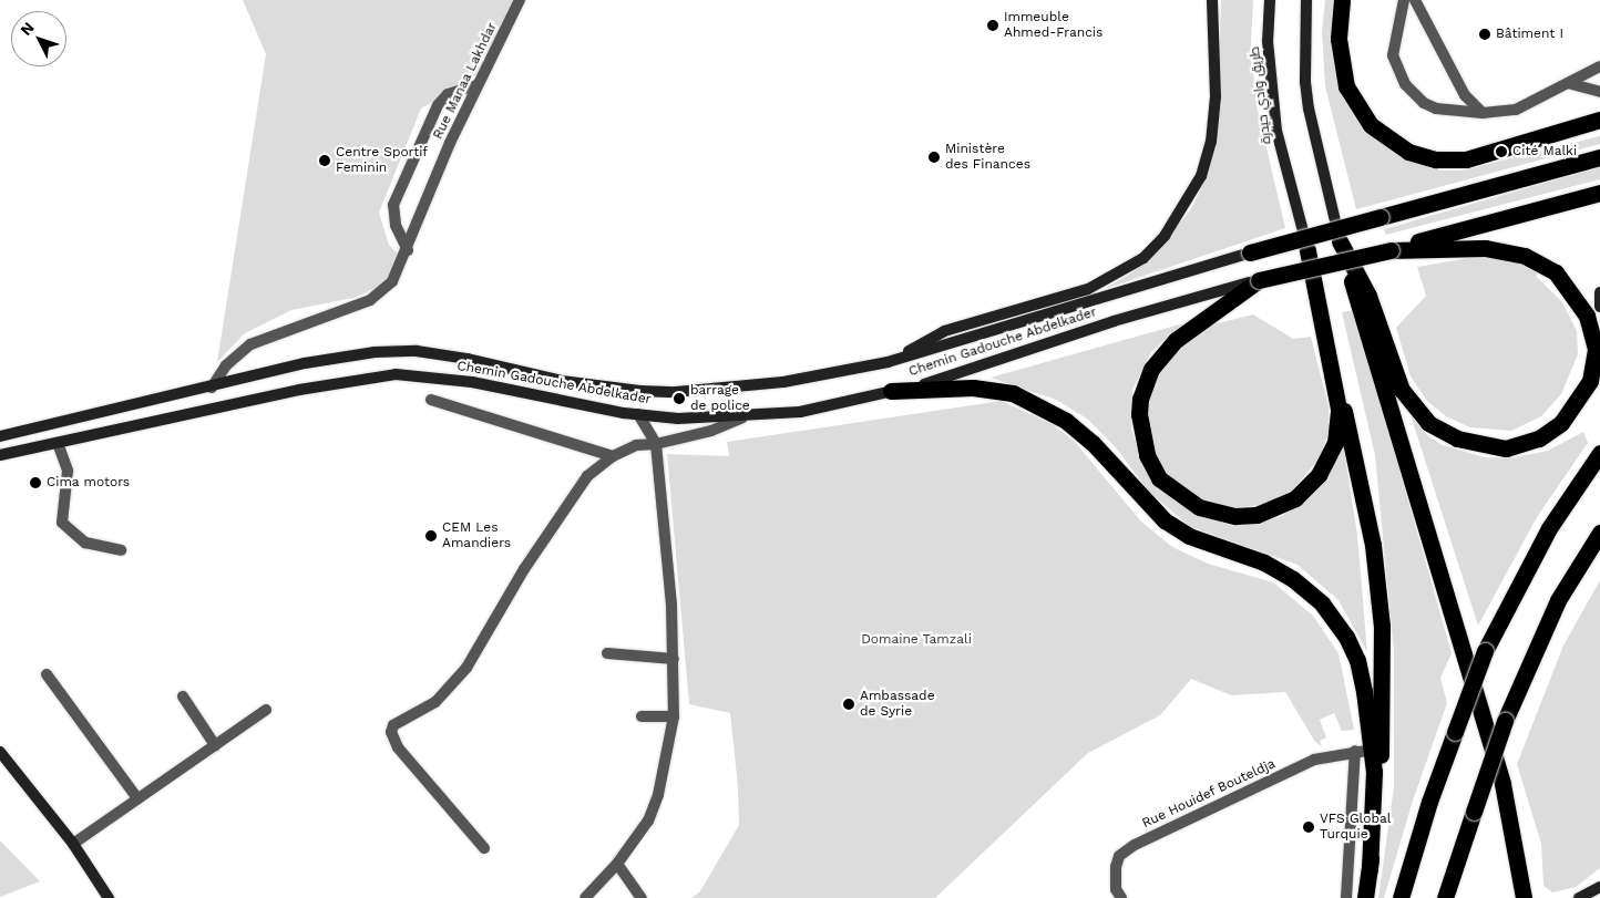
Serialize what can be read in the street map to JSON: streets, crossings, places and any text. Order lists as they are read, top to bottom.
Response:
{
  "streets": {
    "main road": ["طريق وادي حيدرة", "Chemin Gadouche Abdelkader"],
    "street": ["Rue Manaa Lakhdar", "Rue Houidef Bouteldja"]
  },
  "crossings": [
    ["Rue Manaa Lakhdar", "Chemin Gadouche Abdelkader"]
  ],
  "parks": ["Domaine Tamzali"],
  "places": [
    "Immeuble Ahmed-Francis",
    "Bâtiment I",
    "Cité Malki",
    "Ministère des Finances",
    "Centre Sportif Feminin",
    "barrage de police",
    "Cima motors",
    "CEM Les Amandiers",
    "Ambassade de Syrie",
    "VFS Global Turquie"
  ],
  "north": "top left"
}
